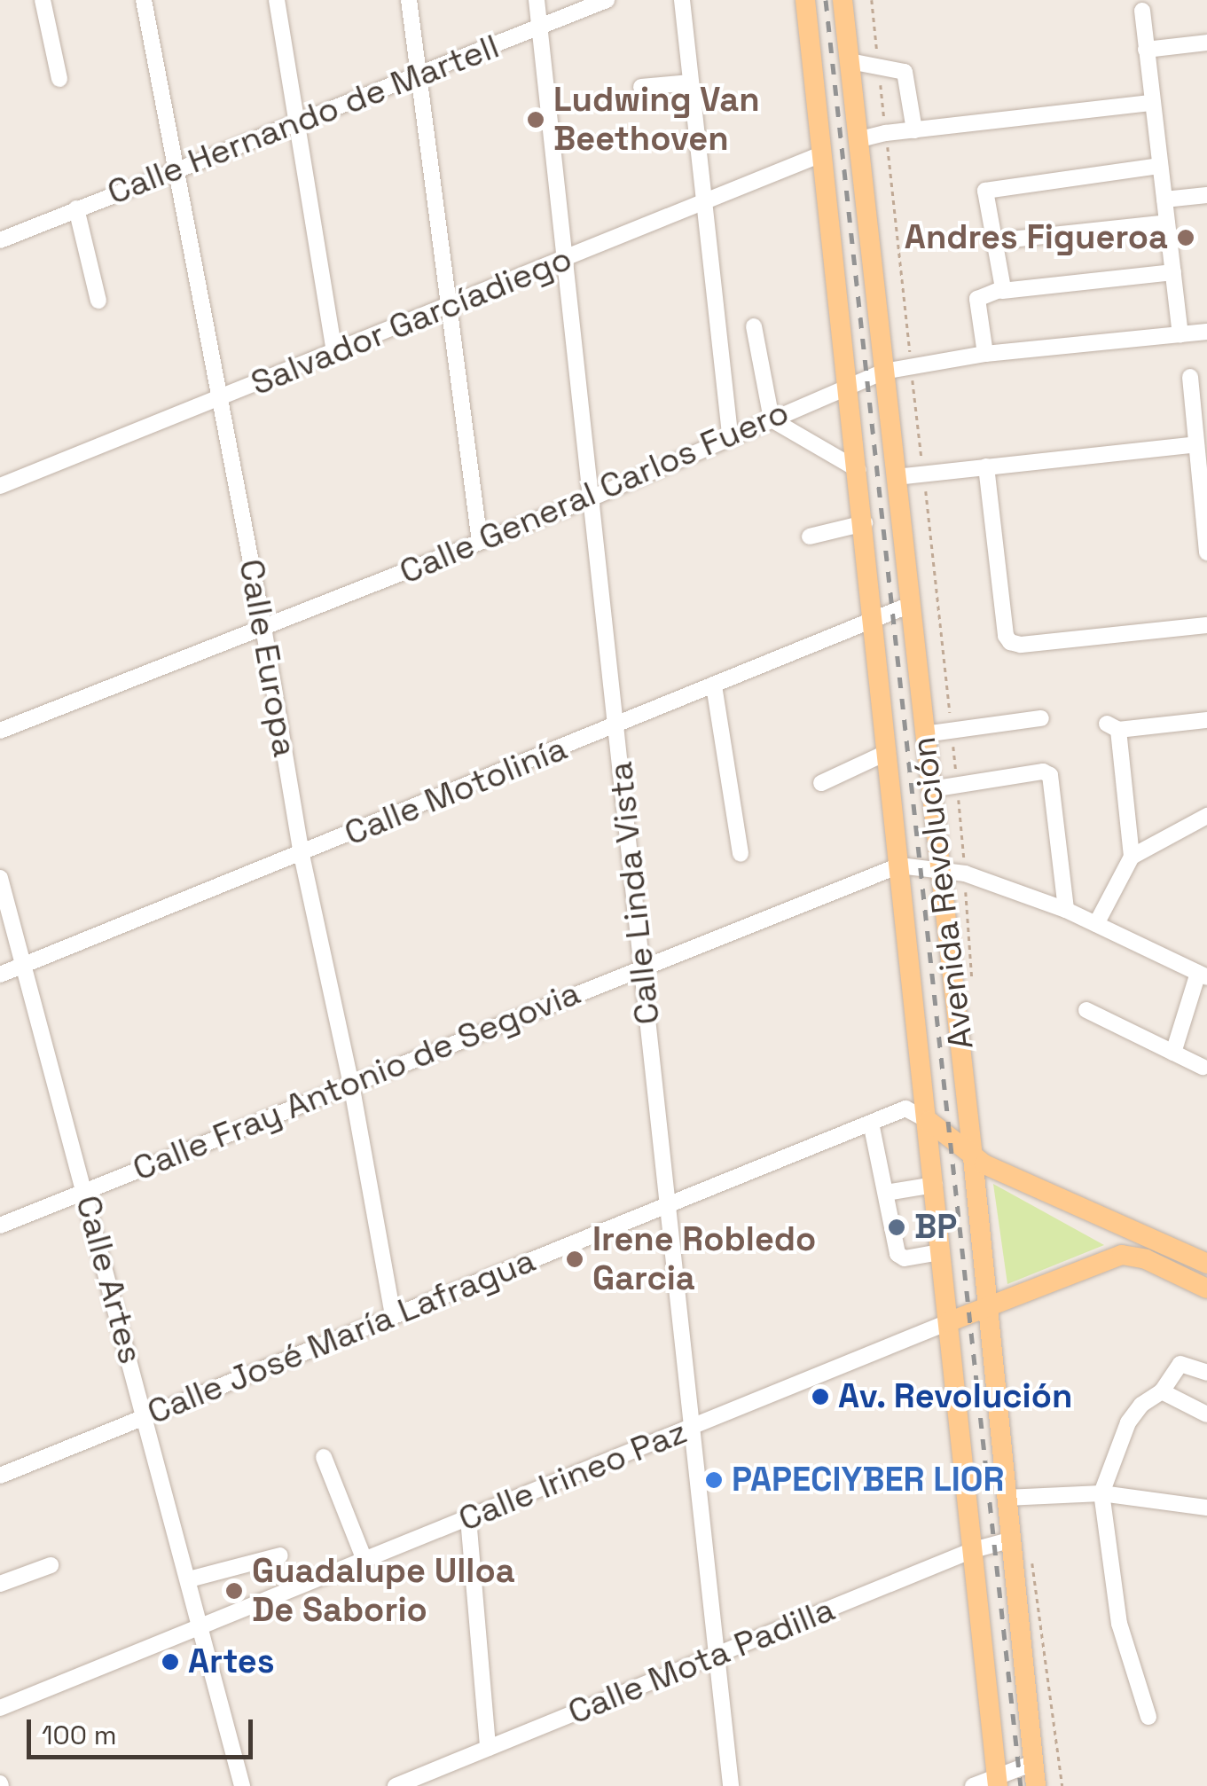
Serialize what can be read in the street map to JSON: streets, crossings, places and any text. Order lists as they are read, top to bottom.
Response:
{
  "streets": {
    "main road": ["Avenida Revolución"],
    "street": [
      "Calle Hernando de Martell",
      "Salvador Garcíadiego",
      "Calle General Carlos Fuero",
      "Calle Europa",
      "Calle Motolinía",
      "Calle Linda Vista",
      "Calle Fray Antonio de Segovia",
      "Calle Artes",
      "Calle José María Lafragua",
      "Calle Irineo Paz",
      "Calle Mota Padilla"
    ]
  },
  "crossings": [
    ["Calle Hernando de Martell", "Calle Europa"],
    ["Calle Hernando de Martell", "Calle Linda Vista"],
    ["Salvador Garcíadiego", "Calle Europa"],
    ["Salvador Garcíadiego", "Calle Linda Vista"],
    ["Salvador Garcíadiego", "Avenida Revolución"],
    ["Calle General Carlos Fuero", "Calle Europa"],
    ["Calle General Carlos Fuero", "Calle Linda Vista"],
    ["Calle General Carlos Fuero", "Avenida Revolución"],
    ["Calle Europa", "Calle Motolinía"],
    ["Calle Europa", "Calle Fray Antonio de Segovia"],
    ["Calle Europa", "Calle José María Lafragua"],
    ["Calle Motolinía", "Calle Linda Vista"],
    ["Calle Motolinía", "Avenida Revolución"],
    ["Calle Motolinía", "Calle Artes"],
    ["Calle Linda Vista", "Calle Fray Antonio de Segovia"],
    ["Calle Linda Vista", "Calle José María Lafragua"],
    ["Calle Linda Vista", "Calle Irineo Paz"],
    ["Calle Linda Vista", "Calle Mota Padilla"],
    ["Avenida Revolución", "Calle Fray Antonio de Segovia"],
    ["Avenida Revolución", "Calle José María Lafragua"],
    ["Avenida Revolución", "Calle Irineo Paz"],
    ["Avenida Revolución", "Calle Mota Padilla"],
    ["Calle Fray Antonio de Segovia", "Calle Artes"],
    ["Calle Artes", "Calle José María Lafragua"],
    ["Calle Artes", "Calle Irineo Paz"]
  ],
  "places": [
    "Ludwing Van Beethoven",
    "Andres Figueroa",
    "BP",
    "Irene Robledo Garcia",
    "Av. Revolución",
    "PAPECIYBER LIOR",
    "Guadalupe Ulloa De Saborio",
    "Artes"
  ],
  "scale_bar": "100 m"
}
